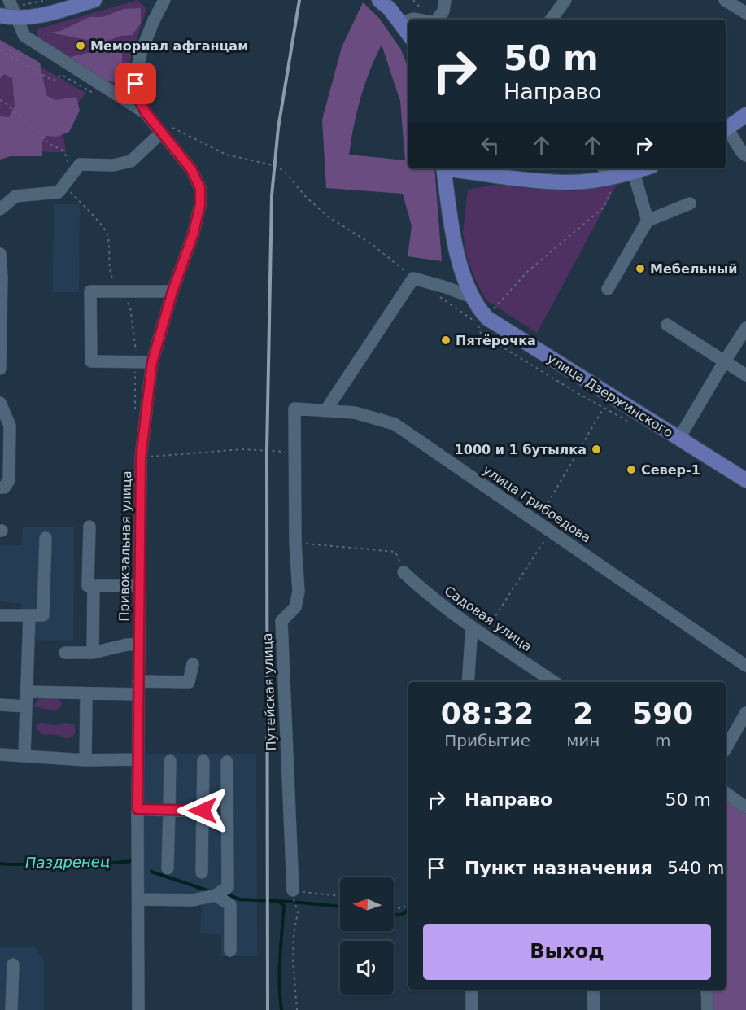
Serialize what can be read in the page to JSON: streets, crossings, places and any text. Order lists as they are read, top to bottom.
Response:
{
  "streets": {
    "main road": ["улица Дзержинского"],
    "street": [
      "улица Грибоедова",
      "Привокзальная улица",
      "Садовая улица",
      "Путейская улица"
    ]
  },
  "crossings": [
    ["улица Грибоедова", "Путейская улица"]
  ],
  "water": ["Паздренец"],
  "places": [
    "Мемориал афганцам",
    "Мебельный",
    "Пятёрочка",
    "1000 и 1 бутылка",
    "Север-1"
  ],
  "north": "left",
  "page": {
    "turn": ["50 m", "Направо"],
    "eta": [
      "08:32",
      "Прибытие",
      "2",
      "мин",
      "590",
      "m"
    ],
    "list": [
      {
        "name": "Направо",
        "value": "50 m"
      },
      {
        "name": "Пункт назначения",
        "value": "540 m"
      }
    ],
    "buttons": "Выход"
  }
}
